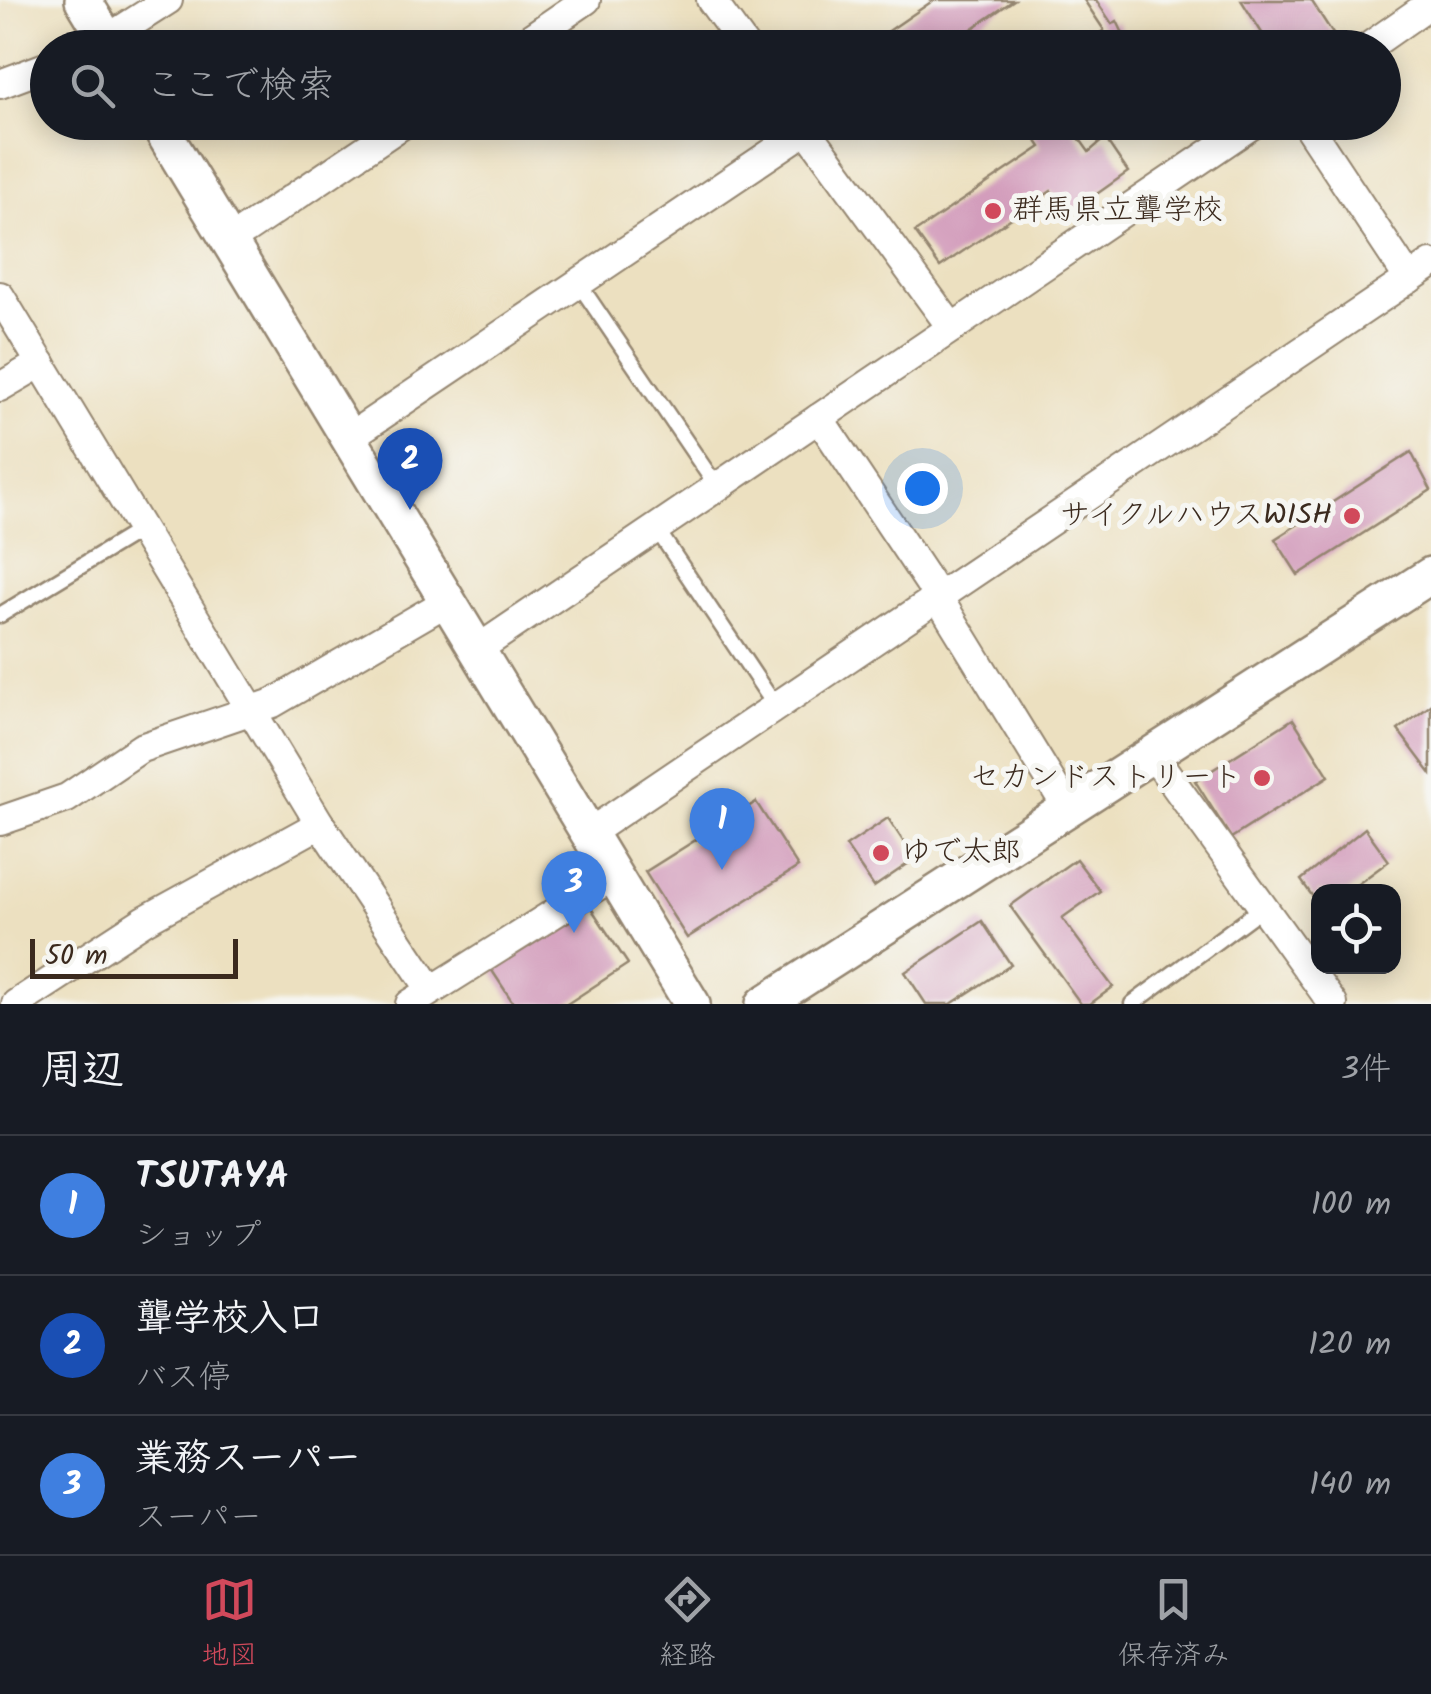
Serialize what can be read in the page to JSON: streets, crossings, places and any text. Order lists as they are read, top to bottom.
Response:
{
  "places": [
    "群馬県立聾学校",
    "サイクルハウスWISH",
    "セカンドストリート",
    "ゆで太郎"
  ],
  "scale_bar": "50 m",
  "page": {
    "search": "ここで検索",
    "pins": ["2", "1", "3"],
    "scale": "50 m",
    "heading": ["周辺", "3件"],
    "list": [
      {
        "mark": "1",
        "name": "TSUTAYA",
        "note": "ショップ",
        "value": "100 m"
      },
      {
        "mark": "2",
        "name": "聾学校入口",
        "note": "バス停",
        "value": "120 m"
      },
      {
        "mark": "3",
        "name": "業務スーパー",
        "note": "スーパー",
        "value": "140 m"
      }
    ],
    "nav": ["地図", "経路", "保存済み"]
  }
}
